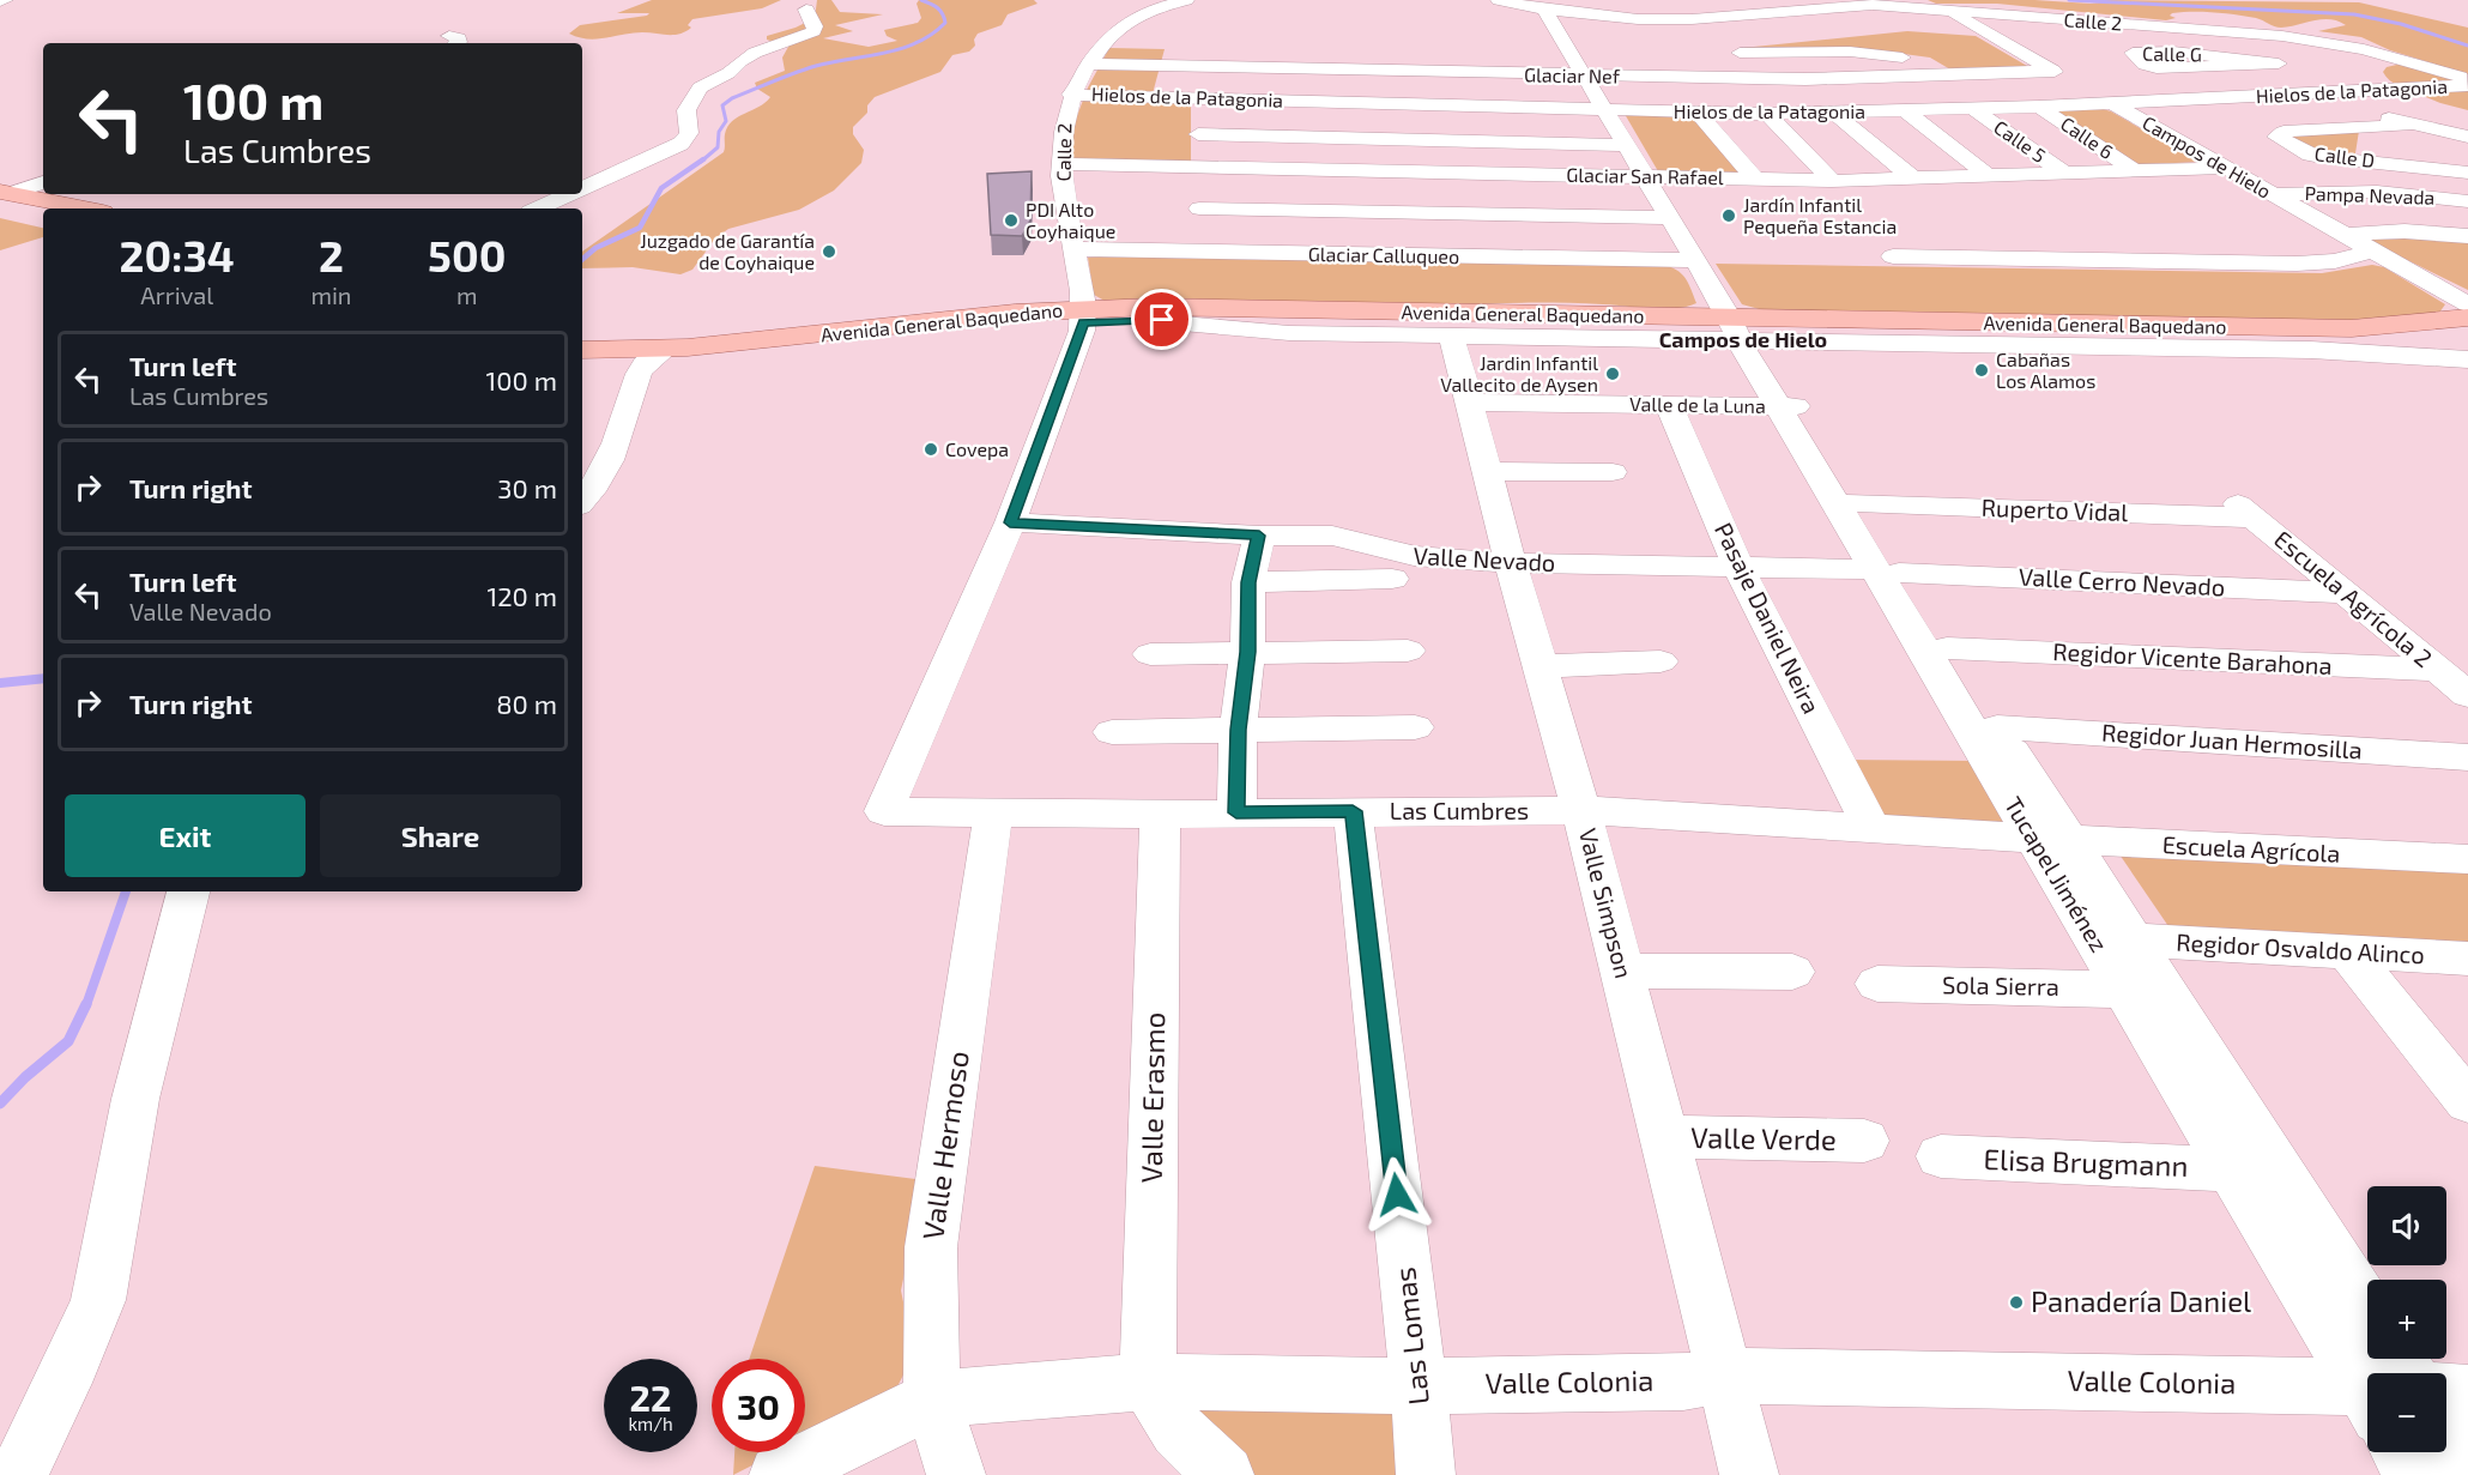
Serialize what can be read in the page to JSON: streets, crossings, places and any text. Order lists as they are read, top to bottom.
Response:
{
  "streets": {
    "main road": ["Avenida General Baquedano"],
    "street": [
      "Calle 2",
      "Calle G",
      "Glaciar Nef",
      "Hielos de la Patagonia",
      "Calle 6",
      "Calle 5",
      "Campos de Hielo",
      "Calle D",
      "Glaciar San Rafael",
      "Pampa Nevada",
      "Glaciar Calluqueo",
      "Valle de la Luna",
      "Ruperto Vidal",
      "Valle Nevado",
      "Valle Cerro Nevado",
      "Escuela Agrícola 2",
      "Pasaje Daniel Neira",
      "Regidor Vicente Barahona",
      "Regidor Juan Hermosilla",
      "Las Cumbres",
      "Escuela Agrícola",
      "Tucapel Jiménez",
      "Valle Simpson",
      "Regidor Osvaldo Alinco",
      "Sola Sierra",
      "Valle Erasmo",
      "Valle Verde",
      "Valle Hermoso",
      "Elisa Brugmann",
      "Las Lomas",
      "Valle Colonia"
    ]
  },
  "crossings": [
    ["Calle 2", "Glaciar Nef"],
    ["Calle 2", "Hielos de la Patagonia"],
    ["Calle 2", "Campos de Hielo"],
    ["Calle 2", "Glaciar San Rafael"],
    ["Calle 2", "Glaciar Calluqueo"],
    ["Calle 2", "Avenida General Baquedano"],
    ["Calle 2", "Tucapel Jiménez"],
    ["Glaciar Nef", "Campos de Hielo"],
    ["Glaciar Nef", "Tucapel Jiménez"],
    ["Hielos de la Patagonia", "Calle 6"],
    ["Hielos de la Patagonia", "Calle 5"],
    ["Hielos de la Patagonia", "Campos de Hielo"],
    ["Hielos de la Patagonia", "Tucapel Jiménez"],
    ["Calle 6", "Glaciar San Rafael"],
    ["Calle 5", "Glaciar San Rafael"],
    ["Campos de Hielo", "Glaciar San Rafael"],
    ["Campos de Hielo", "Pampa Nevada"],
    ["Glaciar San Rafael", "Tucapel Jiménez"],
    ["Glaciar Calluqueo", "Tucapel Jiménez"],
    ["Avenida General Baquedano", "Tucapel Jiménez"],
    ["Avenida General Baquedano", "Valle Simpson"],
    ["Valle de la Luna", "Pasaje Daniel Neira"],
    ["Valle de la Luna", "Tucapel Jiménez"],
    ["Valle de la Luna", "Valle Simpson"],
    ["Ruperto Vidal", "Escuela Agrícola 2"],
    ["Ruperto Vidal", "Tucapel Jiménez"],
    ["Valle Nevado", "Valle Cerro Nevado"],
    ["Valle Nevado", "Pasaje Daniel Neira"],
    ["Valle Nevado", "Las Cumbres"],
    ["Valle Nevado", "Tucapel Jiménez"],
    ["Valle Nevado", "Valle Simpson"],
    ["Valle Cerro Nevado", "Escuela Agrícola 2"],
    ["Valle Cerro Nevado", "Tucapel Jiménez"],
    ["Escuela Agrícola 2", "Regidor Vicente Barahona"],
    ["Pasaje Daniel Neira", "Las Cumbres"],
    ["Regidor Vicente Barahona", "Tucapel Jiménez"],
    ["Regidor Juan Hermosilla", "Tucapel Jiménez"],
    ["Las Cumbres", "Escuela Agrícola"],
    ["Las Cumbres", "Tucapel Jiménez"],
    ["Las Cumbres", "Valle Simpson"],
    ["Las Cumbres", "Valle Erasmo"],
    ["Las Cumbres", "Valle Hermoso"],
    ["Las Cumbres", "Las Lomas"],
    ["Escuela Agrícola", "Tucapel Jiménez"],
    ["Tucapel Jiménez", "Regidor Osvaldo Alinco"],
    ["Tucapel Jiménez", "Sola Sierra"],
    ["Tucapel Jiménez", "Elisa Brugmann"],
    ["Valle Simpson", "Valle Verde"],
    ["Valle Simpson", "Valle Colonia"],
    ["Valle Erasmo", "Valle Colonia"],
    ["Valle Hermoso", "Valle Colonia"],
    ["Las Lomas", "Valle Colonia"]
  ],
  "districts": ["Campos de Hielo"],
  "places": [
    "Jardín Infantil Pequeña Estancia",
    "PDI Alto Coyhaique",
    "Juzgado de Garantía de Coyhaique",
    "Cabañas Los Alamos",
    "Jardin Infantil Vallecito de Aysen",
    "Covepa",
    "Panadería Daniel"
  ],
  "page": {
    "turn": ["100 m", "Las Cumbres"],
    "eta": [
      "20:34",
      "Arrival",
      "2",
      "min",
      "500",
      "m"
    ],
    "list": [
      {
        "name": "Turn left",
        "note": "Las Cumbres",
        "value": "100 m"
      },
      {
        "name": "Turn right",
        "value": "30 m"
      },
      {
        "name": "Turn left",
        "note": "Valle Nevado",
        "value": "120 m"
      },
      {
        "name": "Turn right",
        "value": "80 m"
      }
    ],
    "buttons": ["Exit", "Share"],
    "map_buttons": ["+", "−"],
    "speed": "22 km/h",
    "limit": "30"
  }
}
